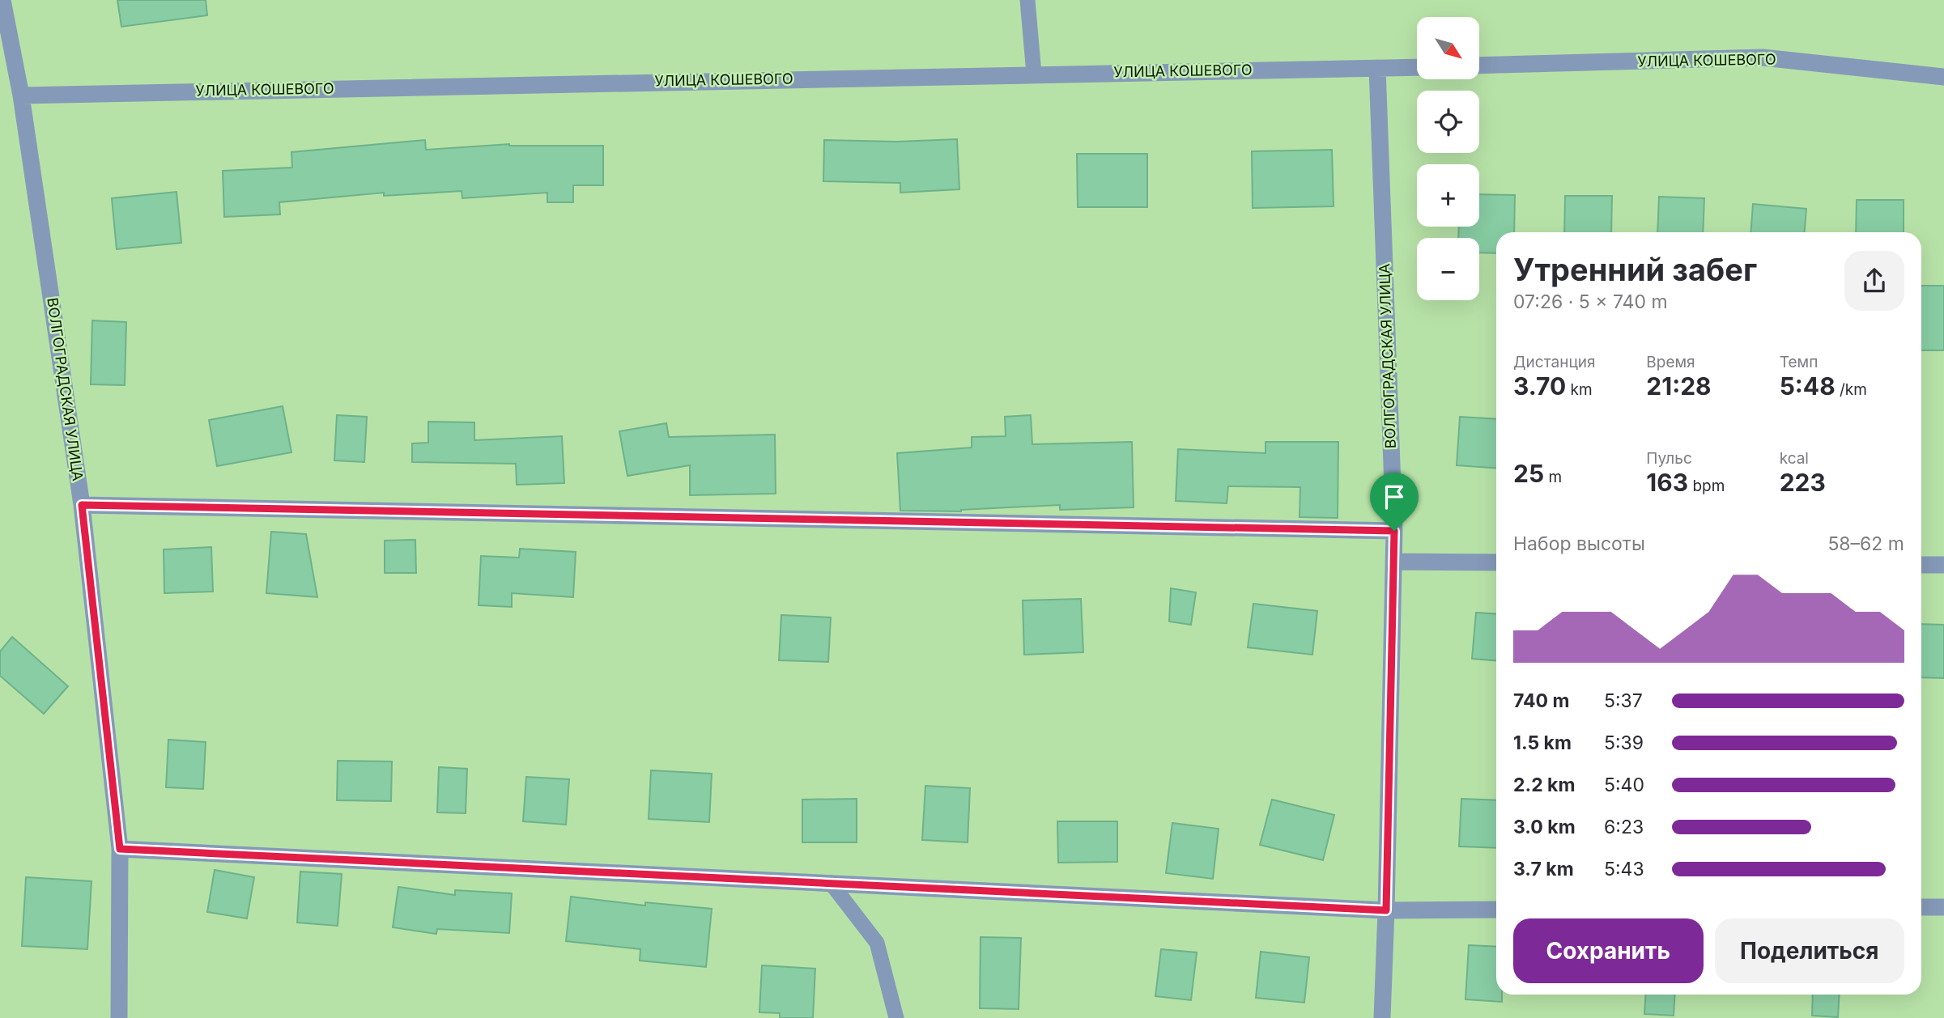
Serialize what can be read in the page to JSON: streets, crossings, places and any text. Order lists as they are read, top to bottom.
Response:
{
  "streets": {
    "street": ["УЛИЦА КОШЕВОГО", "ВОЛГОГРАДСКАЯ УЛИЦА"]
  },
  "crossings": [
    ["УЛИЦА КОШЕВОГО", "ВОЛГОГРАДСКАЯ УЛИЦА"]
  ],
  "north": "bottom right",
  "page": {
    "map_buttons": ["+", "−"],
    "heading": ["Утренний забег", "07:26 · 5 × 740 m"],
    "stats": [
      ["Дистанция", "3.70 km"],
      ["Время", "21:28"],
      ["Темп", "5:48 /km"],
      ["25 m"],
      ["Пульс", "163 bpm"],
      ["kcal", "223"]
    ],
    "chart": ["Набор высоты", "58–62 m"],
    "list": [
      {
        "name": "740 m",
        "note": "5:37"
      },
      {
        "name": "1.5 km",
        "note": "5:39"
      },
      {
        "name": "2.2 km",
        "note": "5:40"
      },
      {
        "name": "3.0 km",
        "note": "6:23"
      },
      {
        "name": "3.7 km",
        "note": "5:43"
      }
    ],
    "buttons": ["Сохранить", "Поделиться"]
  }
}
